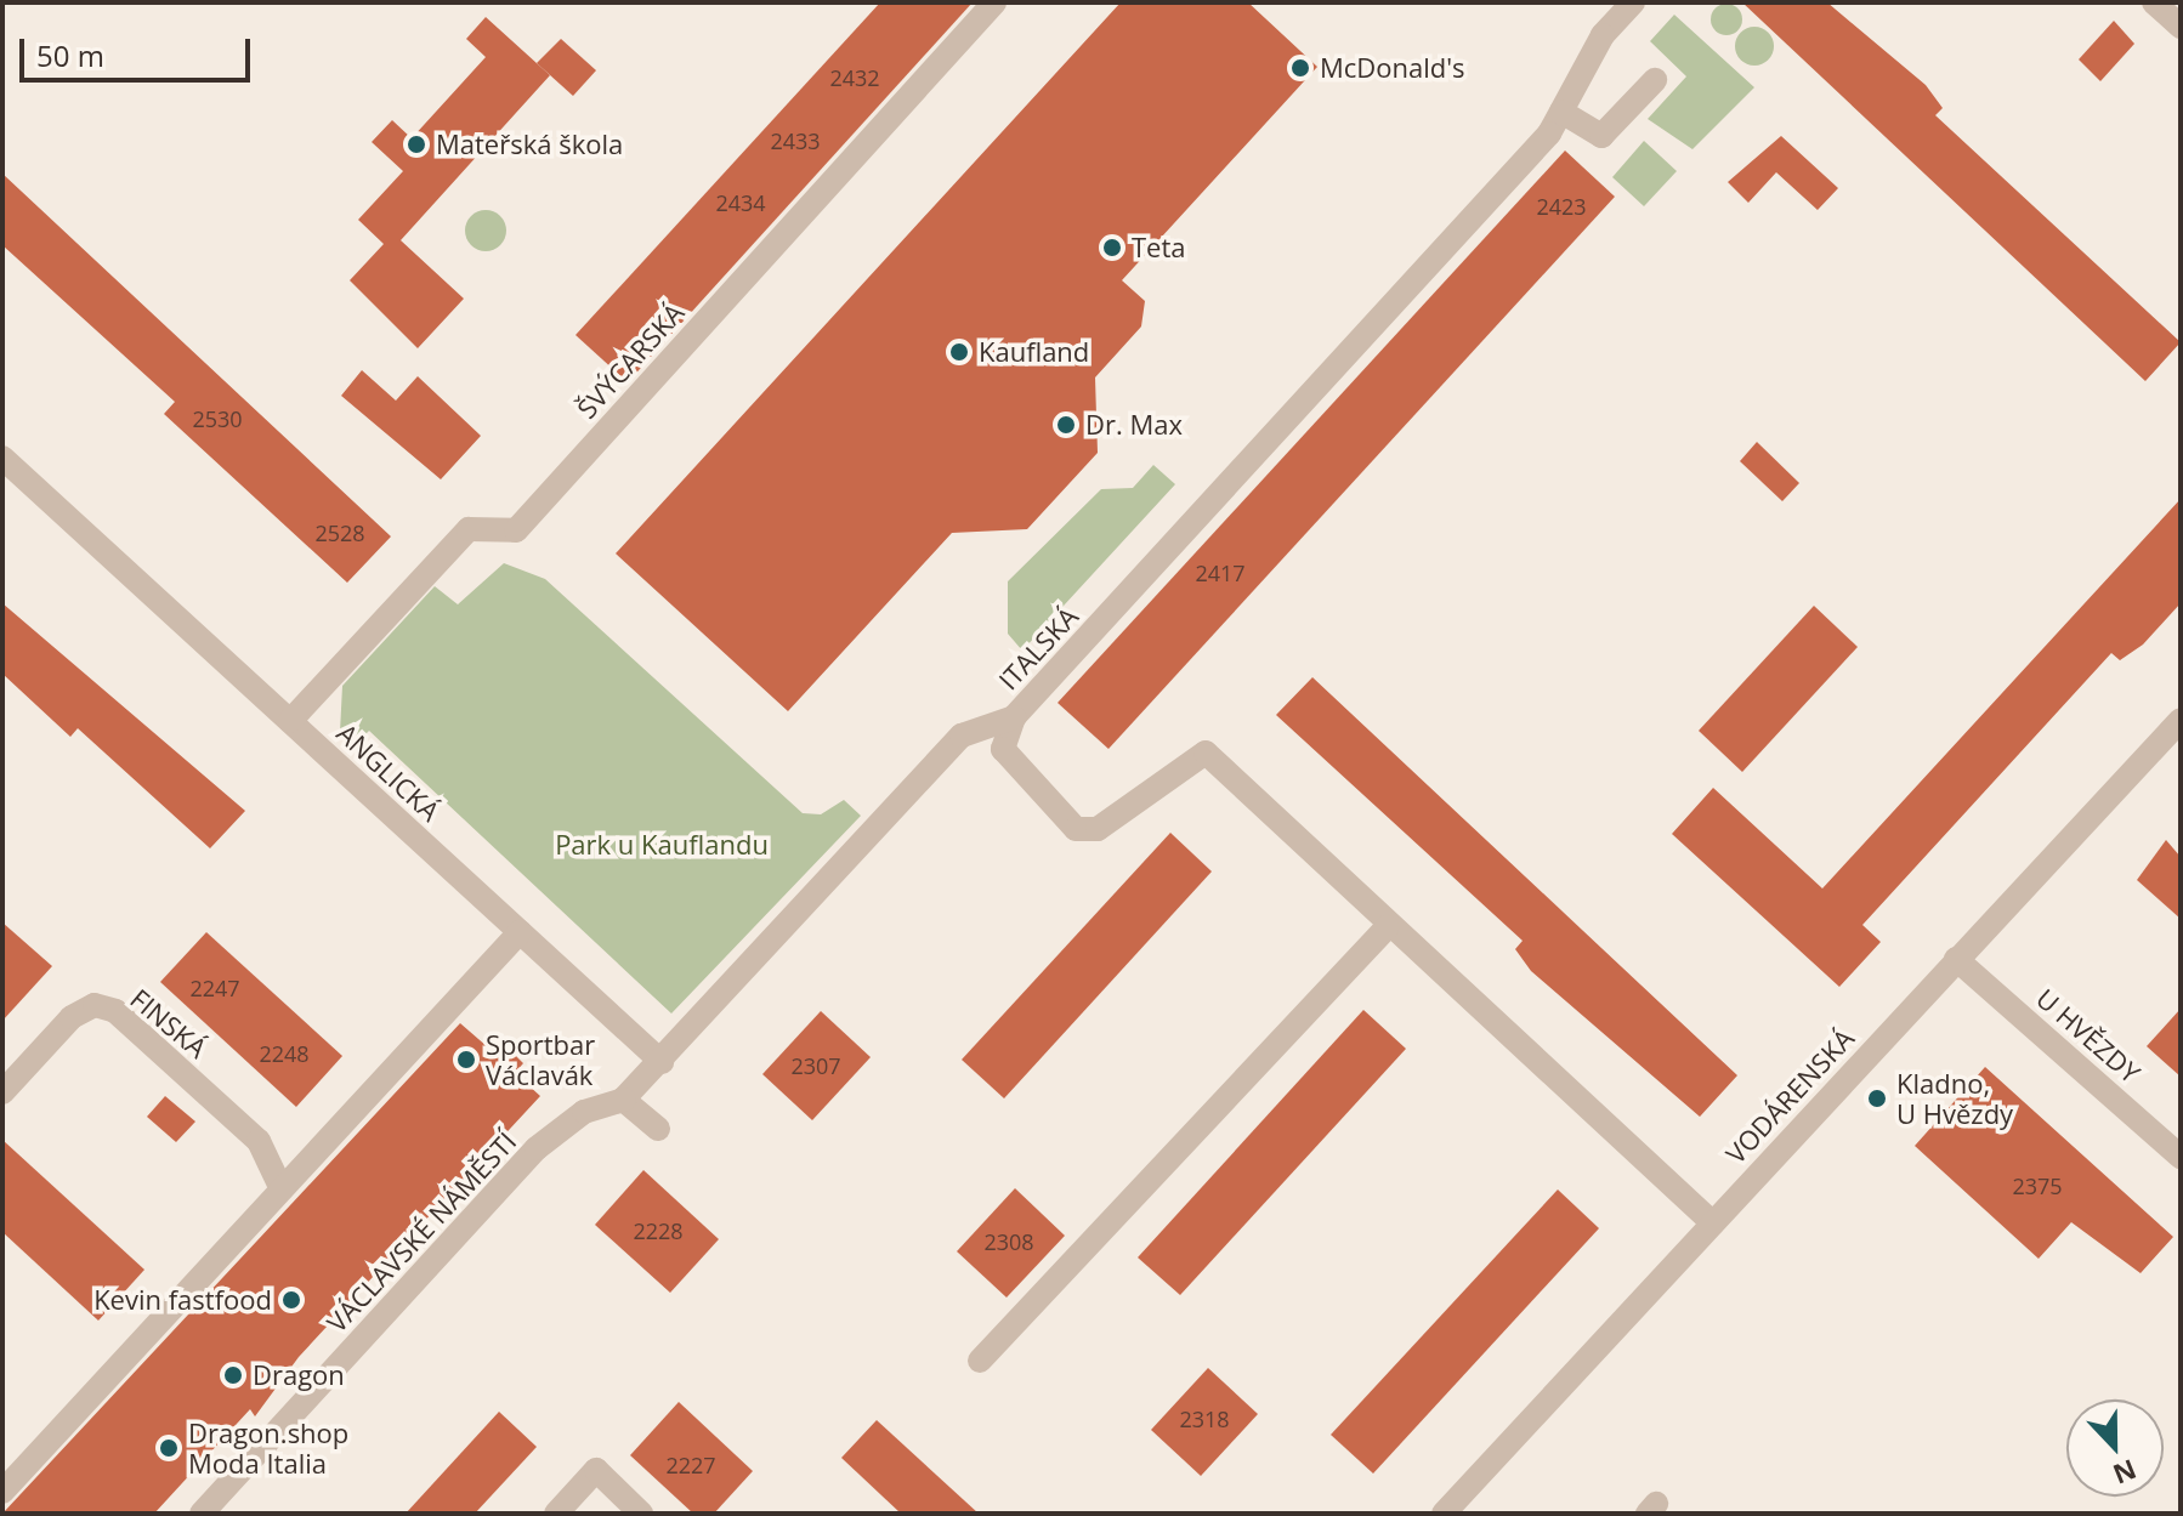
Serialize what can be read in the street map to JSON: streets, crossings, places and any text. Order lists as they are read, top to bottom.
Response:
{
  "streets": {
    "street": [
      "ŠVÝCARSKÁ",
      "ITALSKÁ",
      "ANGLICKÁ",
      "FINSKÁ",
      "U HVĚZDY",
      "VODÁRENSKÁ",
      "VÁCLAVSKÉ NÁMĚSTÍ"
    ]
  },
  "crossings": [
    ["ŠVÝCARSKÁ", "ANGLICKÁ"],
    ["ITALSKÁ", "VODÁRENSKÁ"],
    ["U HVĚZDY", "VODÁRENSKÁ"]
  ],
  "parks": ["Park u Kauflandu"],
  "places": [
    "McDonald's",
    "Mateřská škola",
    "Teta",
    "Kaufland",
    "Dr. Max",
    "Sportbar Václavák",
    "Kladno, U Hvězdy",
    "Kevin fastfood",
    "Dragon",
    "Dragon.shop Moda Italia"
  ],
  "house_numbers": [
    "2432",
    "2433",
    "2434",
    "2423",
    "2530",
    "2528",
    "2417",
    "2247",
    "2248",
    "2307",
    "2375",
    "2228",
    "2308",
    "2318",
    "2227"
  ],
  "scale_bar": "50 m",
  "north": "bottom"
}
